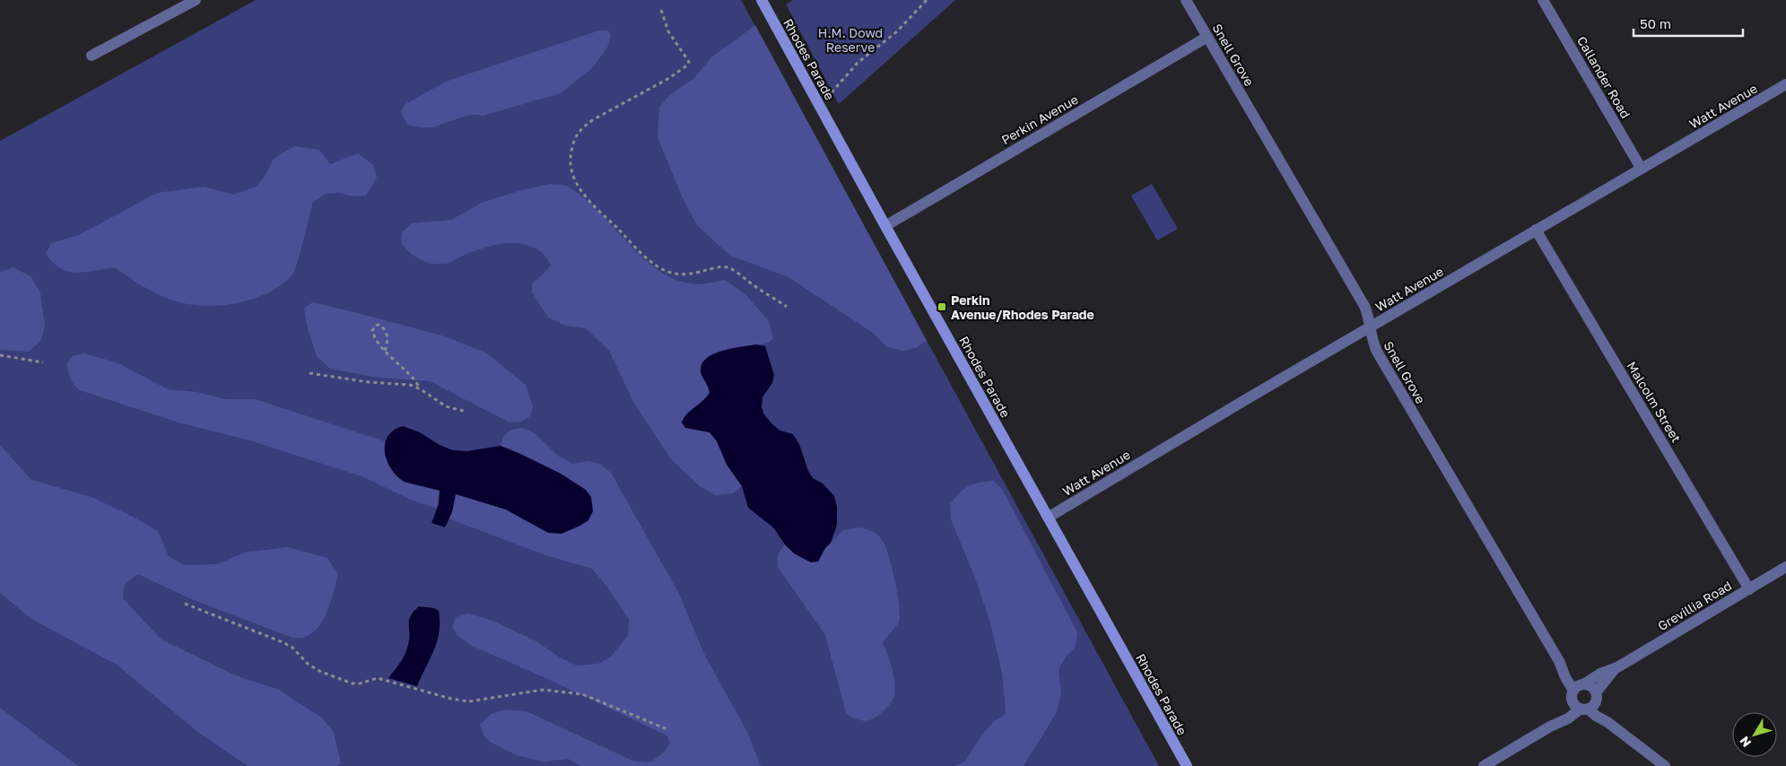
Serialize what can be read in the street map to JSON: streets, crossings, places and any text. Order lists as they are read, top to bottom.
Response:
{
  "streets": {
    "main road": ["Rhodes Parade"],
    "street": [
      "Snell Grove",
      "Callander Road",
      "Watt Avenue",
      "Perkin Avenue",
      "Malcolm Street",
      "Grevillia Road"
    ]
  },
  "crossings": [
    ["Snell Grove", "Watt Avenue"],
    ["Snell Grove", "Perkin Avenue"],
    ["Snell Grove", "Grevillia Road"],
    ["Rhodes Parade", "Watt Avenue"],
    ["Rhodes Parade", "Perkin Avenue"],
    ["Callander Road", "Watt Avenue"],
    ["Watt Avenue", "Malcolm Street"],
    ["Malcolm Street", "Grevillia Road"]
  ],
  "parks": ["H.M. Dowd Reserve"],
  "places": {
    "transit": ["Perkin Avenue/Rhodes Parade"]
  },
  "scale_bar": "50 m",
  "north": "bottom left"
}
